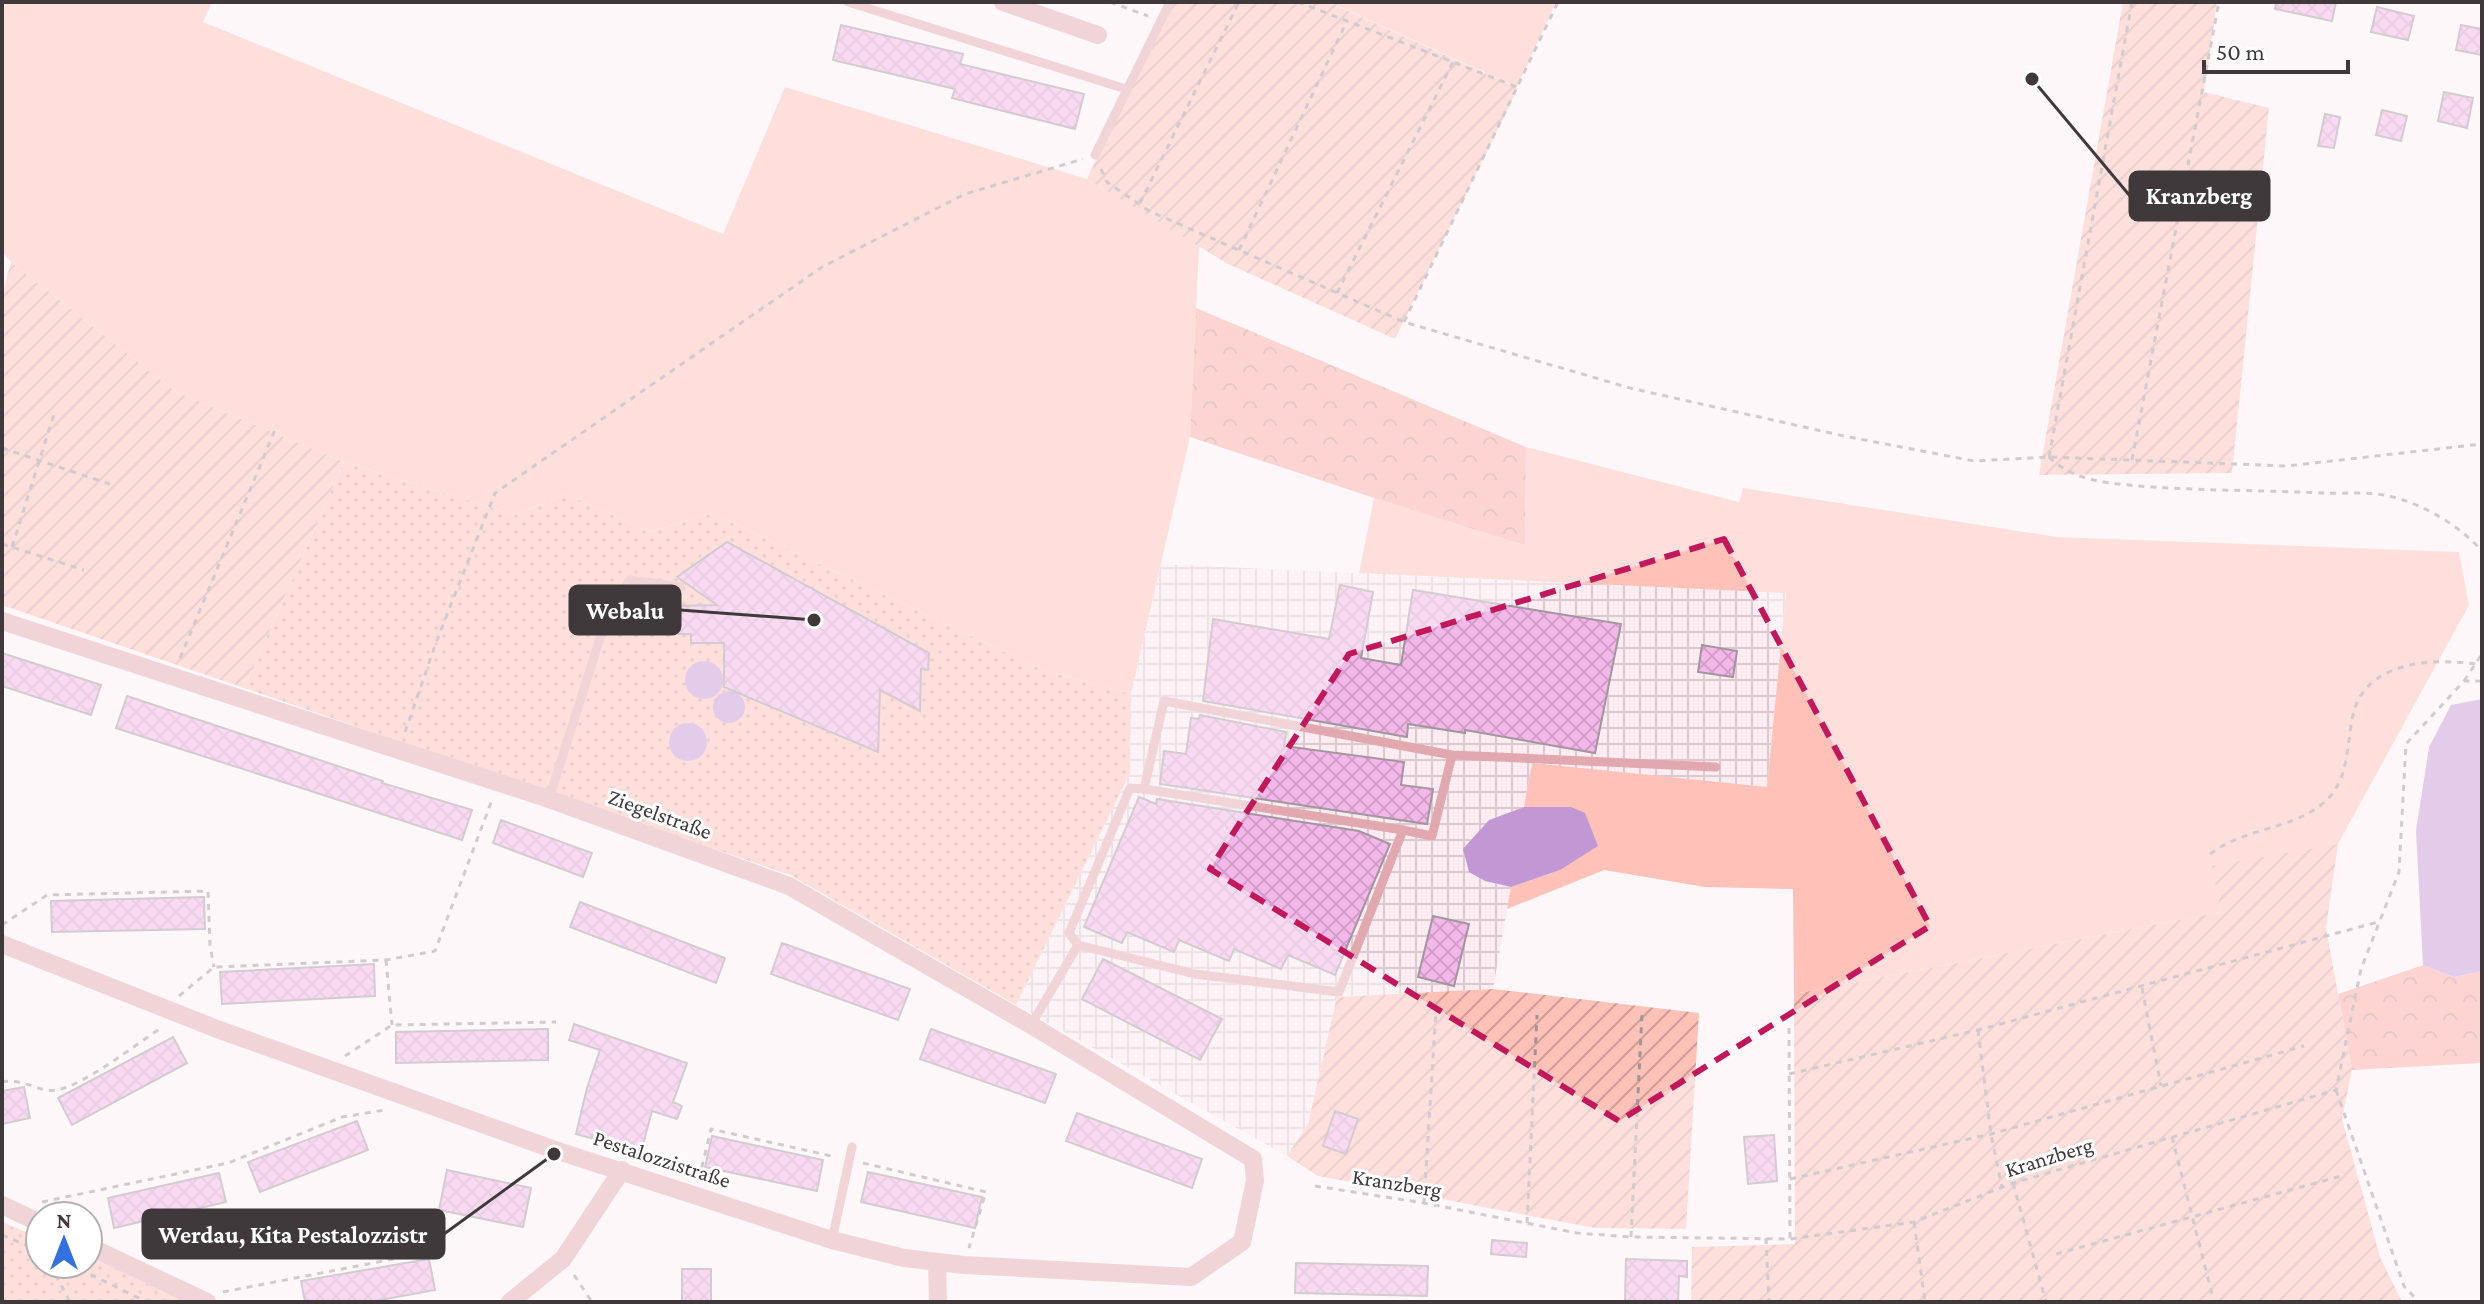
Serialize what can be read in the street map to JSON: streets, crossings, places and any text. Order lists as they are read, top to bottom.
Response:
{
  "streets": {
    "street": ["Ziegelstraße", "Pestalozzistraße"],
    "path": ["Kranzberg"]
  },
  "crossings": [
    ["Ziegelstraße", "Pestalozzistraße"]
  ],
  "places": ["Kranzberg", "Webalu", "Werdau, Kita Pestalozzistr"],
  "scale_bar": "50 m",
  "north": "top"
}
